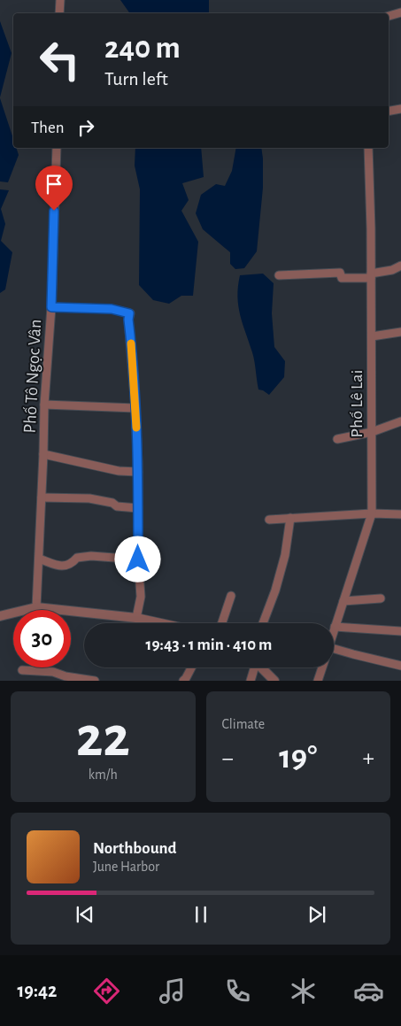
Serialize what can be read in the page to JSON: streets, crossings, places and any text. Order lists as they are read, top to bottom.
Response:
{
  "streets": {
    "street": ["Phố Tô Ngọc Vân", "Phố Lê Lai"]
  },
  "page": {
    "turn": ["240 m", "Turn left"],
    "then": "Then",
    "limit": "30",
    "trip": "19:43 · 1 min · 410 m",
    "tile": [
      ["22", "km/h"],
      "Climate"
    ],
    "heat": ["−", "19°", "+"],
    "song": ["Northbound", "June Harbor"],
    "tabs": "19:42"
  }
}
